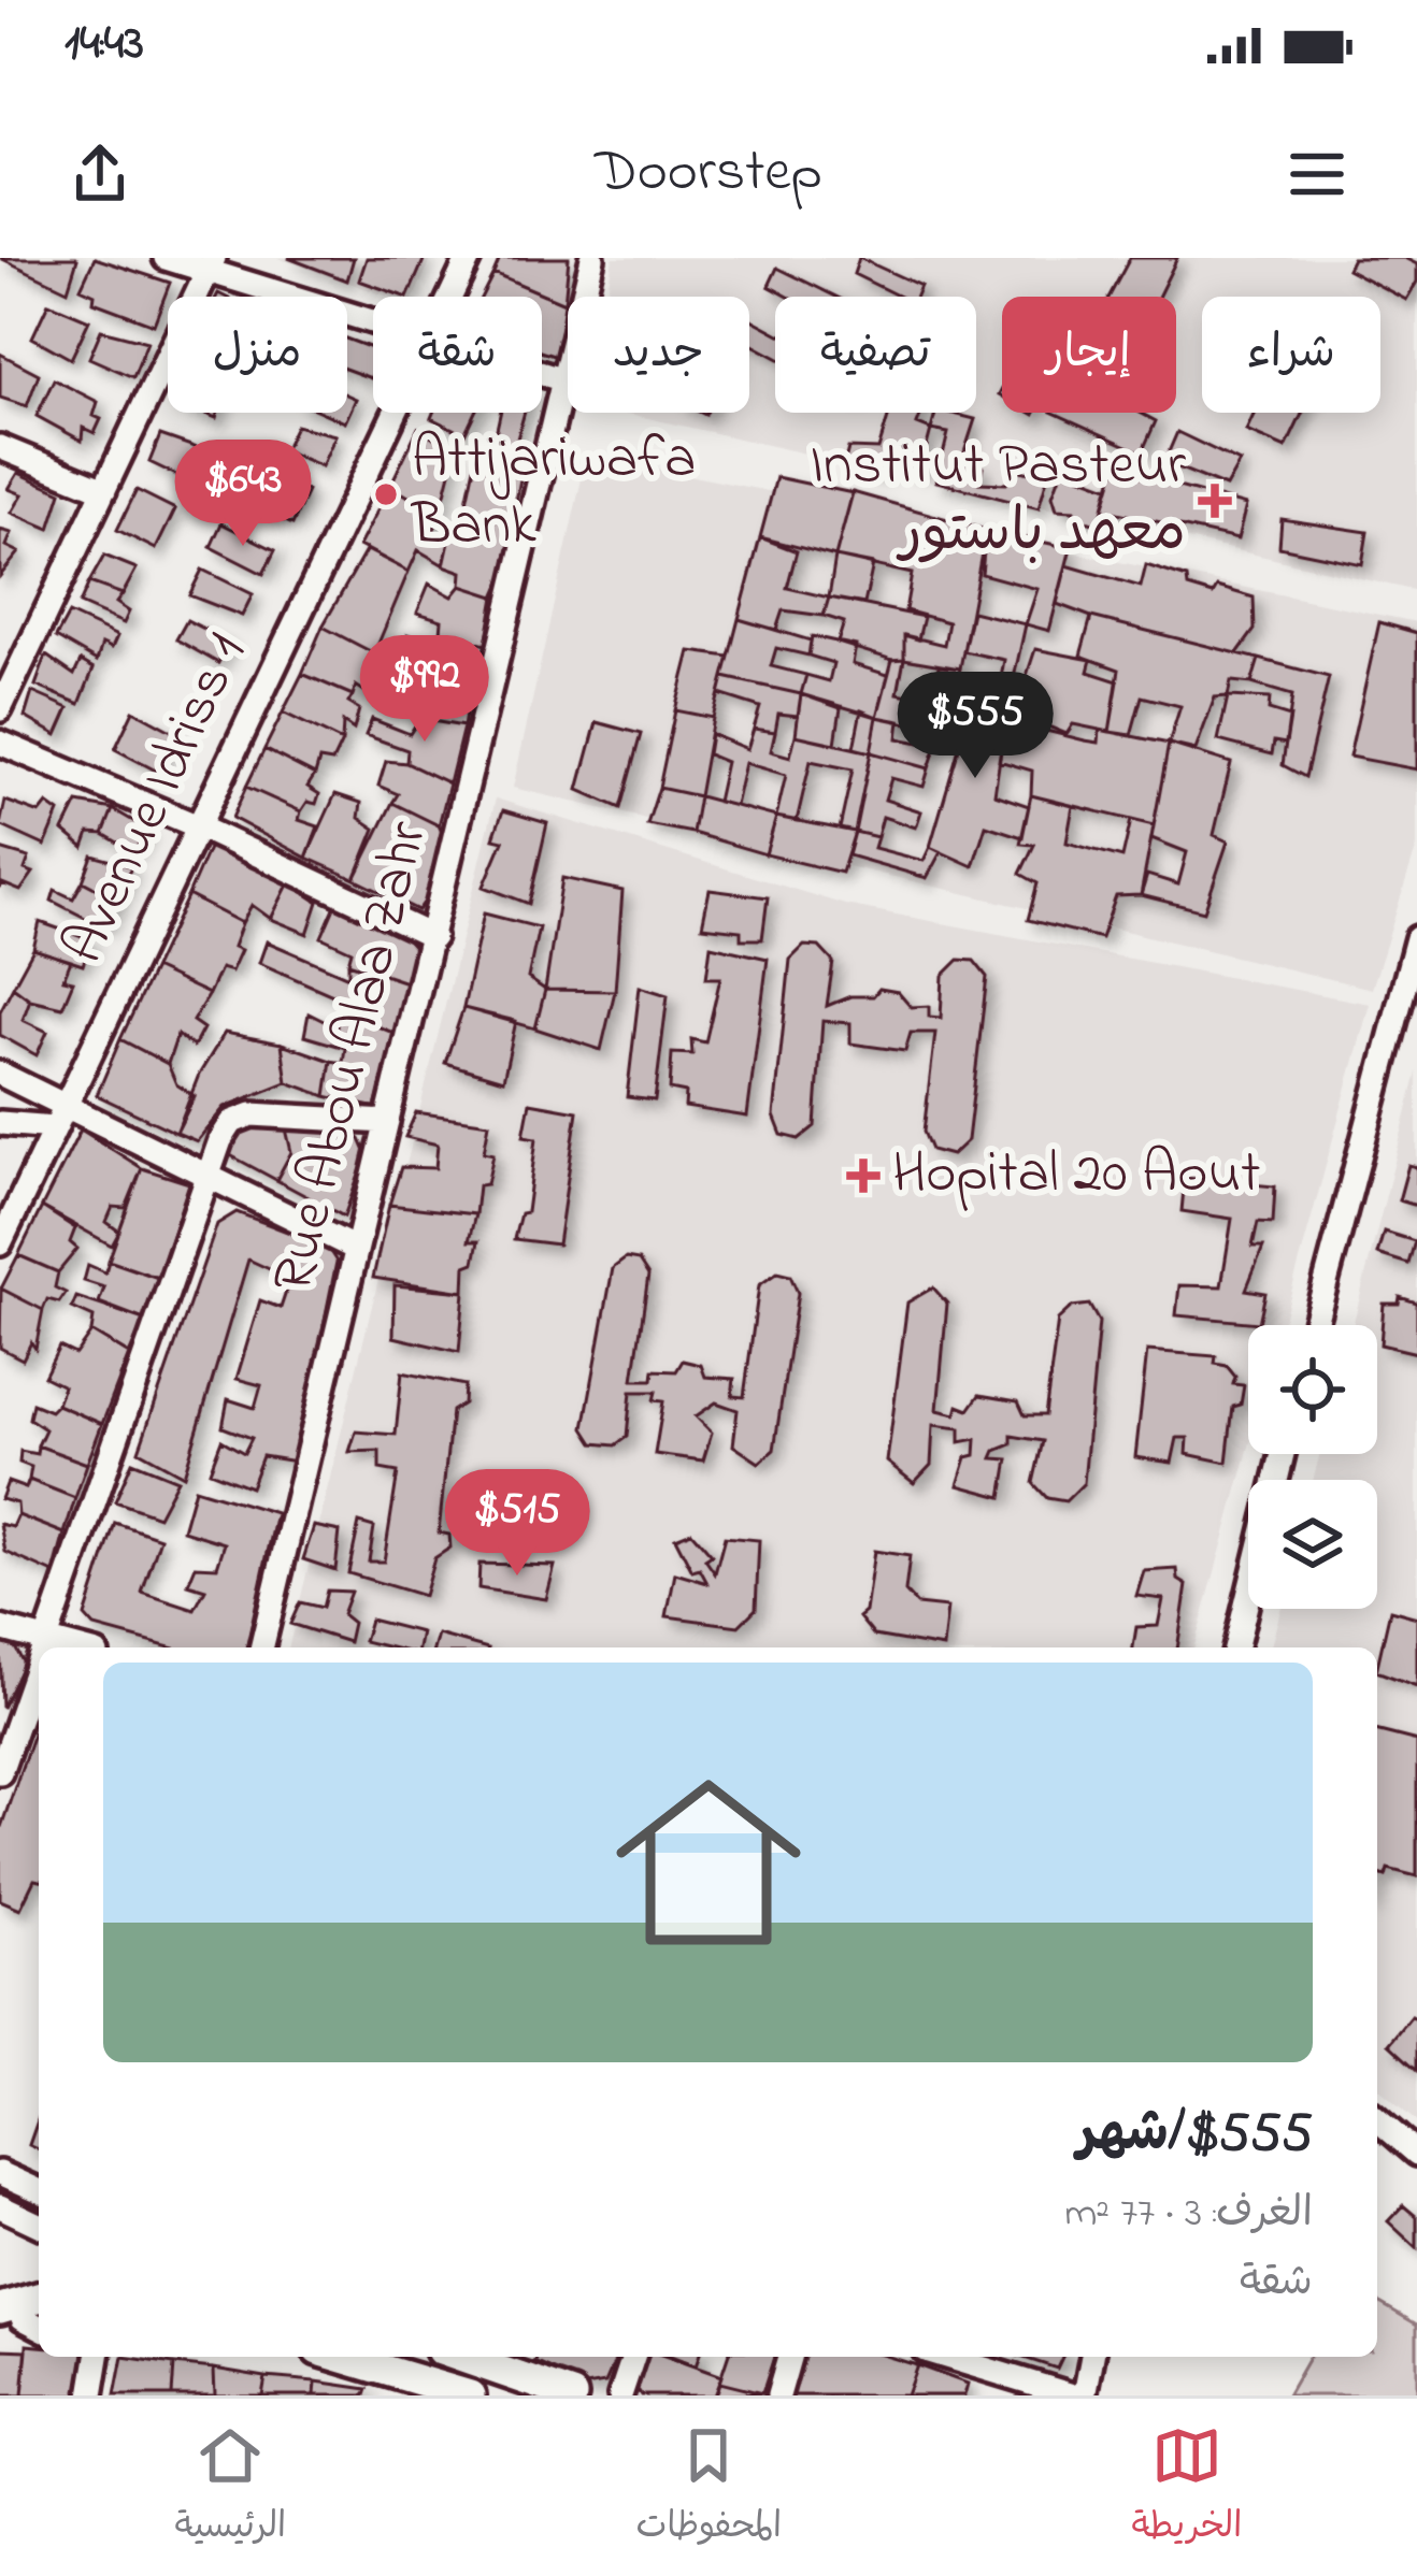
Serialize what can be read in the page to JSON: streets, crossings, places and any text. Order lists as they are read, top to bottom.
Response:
{
  "streets": {
    "street": ["Avenue Idriss 1", "Rue Abou Alaa Zahr"]
  },
  "places": {
    "other": ["Attijariwafa Bank"],
    "health": ["Institut Pasteur معهد باستور", "Hopital 20 Aout"]
  },
  "page": {
    "status": "14:43",
    "header": "Doorstep",
    "chip": [
      "شراء",
      "إيجار",
      "تصفية",
      "جديد",
      "شقة",
      "منزل"
    ],
    "price": [
      "$643",
      "$992",
      "$555",
      "$515"
    ],
    "list": [
      {
        "name": "$555/شهر",
        "note": "الغرف: 3 · 77 m² · شقة"
      }
    ],
    "tabs": ["الخريطة", "المحفوظات", "الرئيسية"]
  }
}
